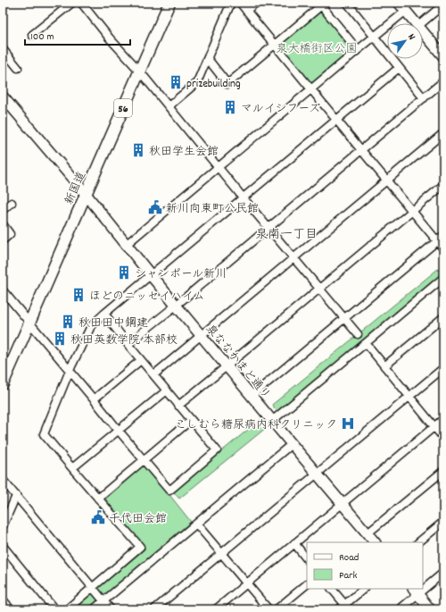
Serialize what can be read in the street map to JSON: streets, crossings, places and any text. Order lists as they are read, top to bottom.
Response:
{
  "streets": {
    "main road": ["56", "新国道"],
    "street": ["泉ななかまど通り"]
  },
  "crossings": [
    ["新国道", "泉ななかまど通り"]
  ],
  "districts": ["泉南一丁目"],
  "parks": ["泉大橋街区公園"],
  "places": {
    "building": [
      "prizebuilding",
      "マルイシフーズ",
      "秋田学生会館",
      "シャンポール新川",
      "ほどのニッセイハイム",
      "秋田田中鋼建",
      "秋田英数学院 本部校"
    ],
    "public building": ["新川向東町公民館", "千代田会館"],
    "hospital": ["こしむら糖尿病内科クリニック"]
  },
  "legend": ["Road", "Park"],
  "scale_bar": "100 m",
  "north": "top right"
}
